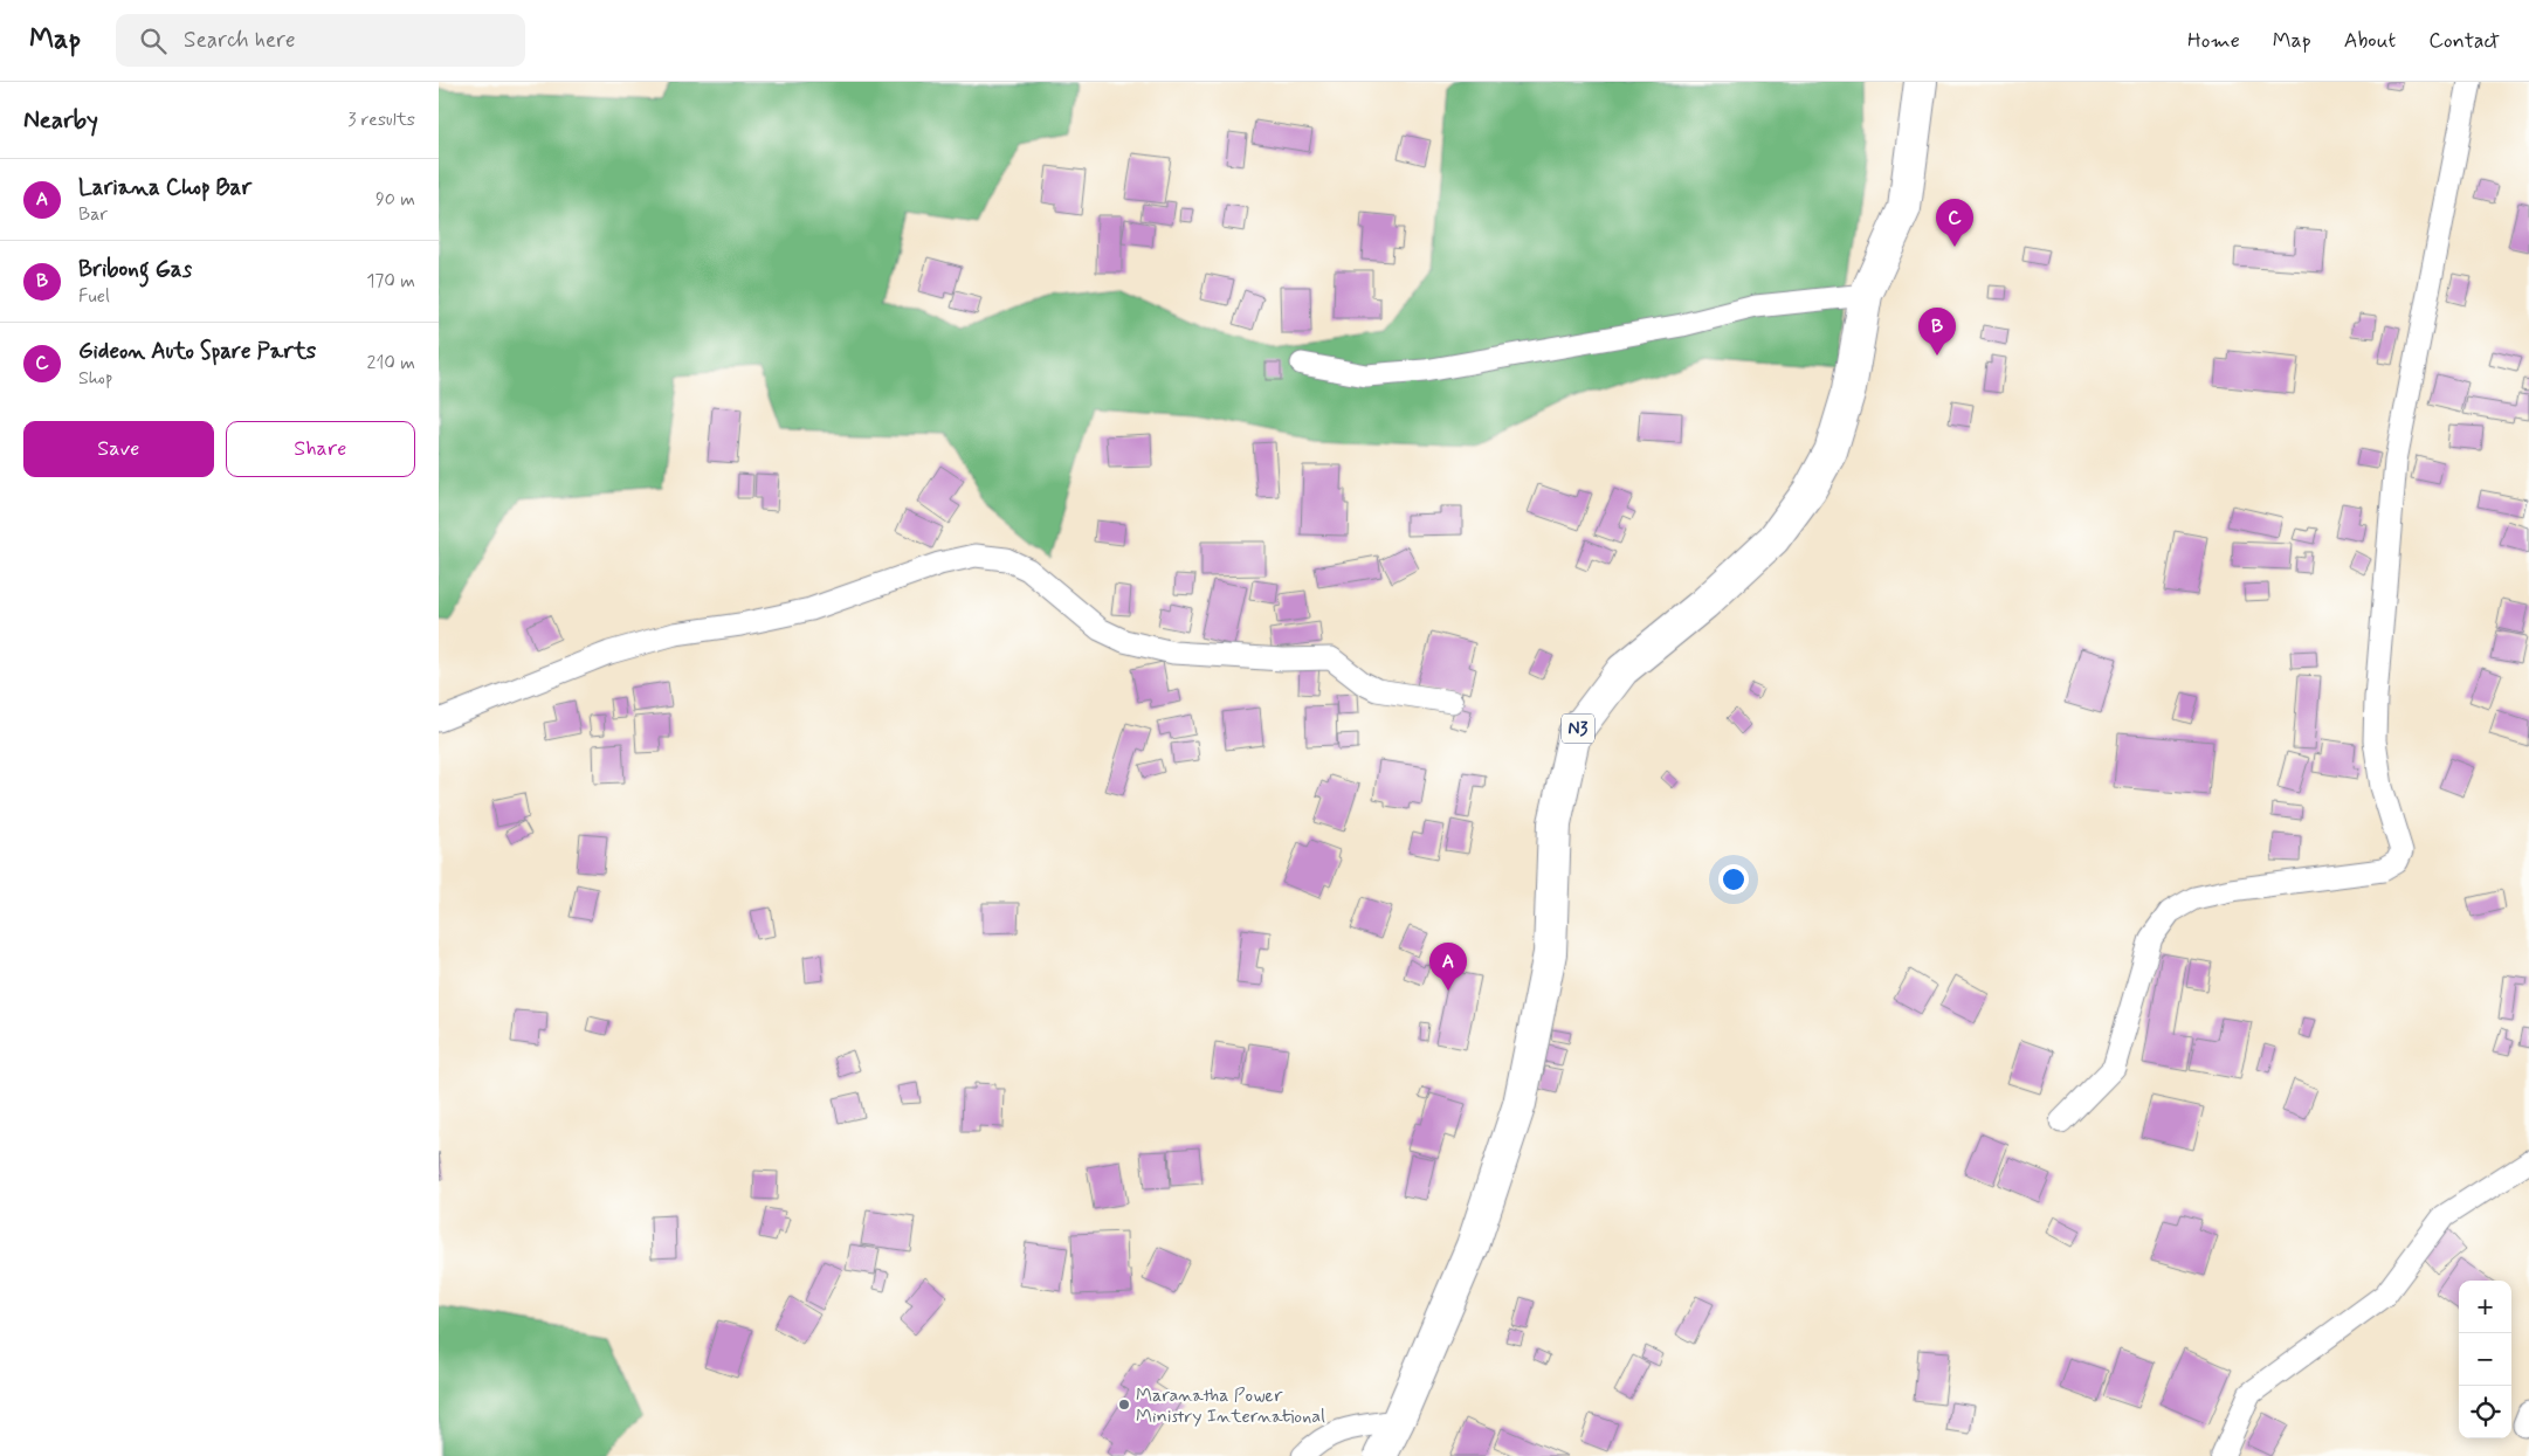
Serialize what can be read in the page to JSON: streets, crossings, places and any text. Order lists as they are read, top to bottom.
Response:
{
  "streets": {
    "main road": ["N3"]
  },
  "places": ["Maranatha Power Ministry International"],
  "page": {
    "header": "Map",
    "search": "Search here",
    "nav": [
      "Home",
      "Map",
      "About",
      "Contact"
    ],
    "heading": ["Nearby", "3 results"],
    "list": [
      {
        "mark": "A",
        "name": "Lariana Chop Bar",
        "note": "Bar",
        "value": "90 m"
      },
      {
        "mark": "B",
        "name": "Bribong Gas",
        "note": "Fuel",
        "value": "170 m"
      },
      {
        "mark": "C",
        "name": "Gideon Auto Spare Parts",
        "note": "Shop",
        "value": "210 m"
      }
    ],
    "pins": ["C", "B", "A"],
    "buttons": ["Save", "Share"],
    "map_buttons": ["+", "−"]
  }
}
